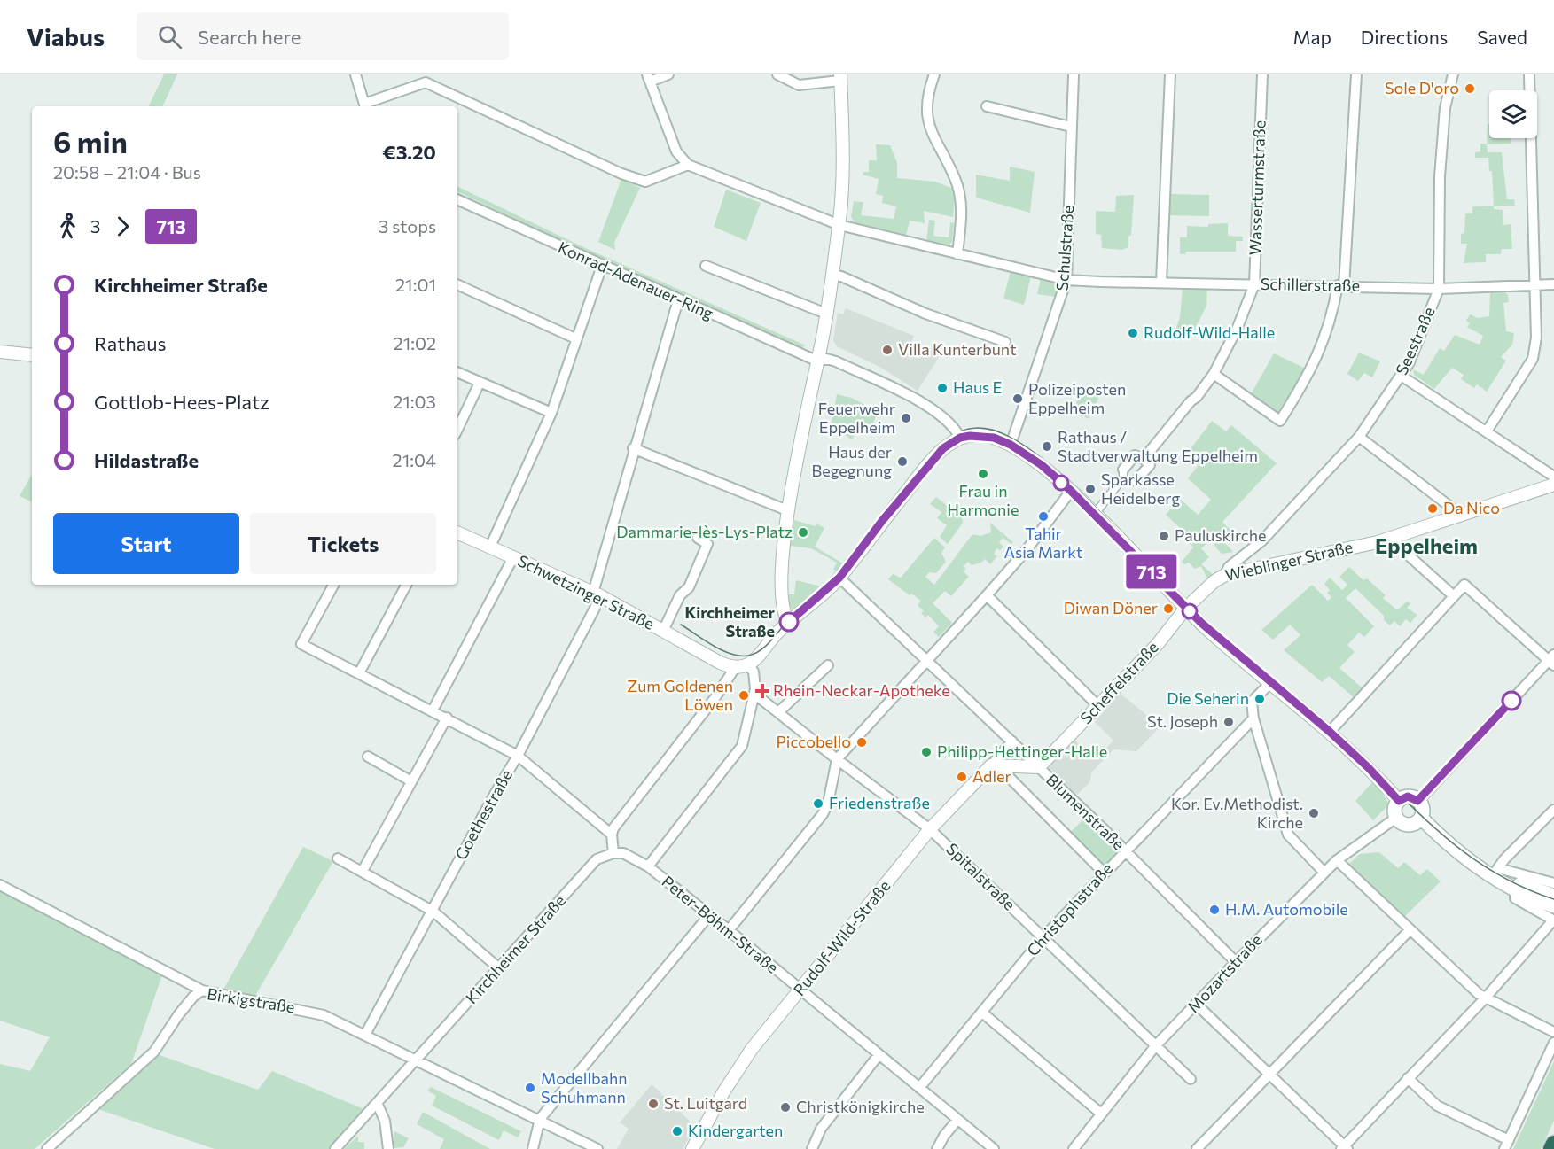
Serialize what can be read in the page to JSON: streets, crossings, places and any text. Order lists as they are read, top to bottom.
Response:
{
  "streets": {
    "street": [
      "Wasserturmstraße",
      "Schulstraße",
      "Konrad-Adenauer-Ring",
      "Schillerstraße",
      "Seestraße",
      "Wieblinger Straße",
      "Schwetzinger Straße",
      "Scheffelstraße",
      "Blumenstraße",
      "Goethestraße",
      "Spitalstraße",
      "Christophstraße",
      "Peter-Böhm-Straße",
      "Rudolf-Wild-Straße",
      "Kirchheimer Straße",
      "Mozartstraße",
      "Birkigstraße"
    ]
  },
  "crossings": [
    ["Wasserturmstraße", "Schillerstraße"],
    ["Schulstraße", "Schillerstraße"],
    ["Konrad-Adenauer-Ring", "Goethestraße"],
    ["Schillerstraße", "Seestraße"],
    ["Seestraße", "Wieblinger Straße"],
    ["Wieblinger Straße", "Scheffelstraße"],
    ["Schwetzinger Straße", "Goethestraße"],
    ["Scheffelstraße", "Blumenstraße"],
    ["Blumenstraße", "Christophstraße"],
    ["Blumenstraße", "Rudolf-Wild-Straße"],
    ["Blumenstraße", "Mozartstraße"],
    ["Goethestraße", "Birkigstraße"],
    ["Spitalstraße", "Christophstraße"],
    ["Spitalstraße", "Rudolf-Wild-Straße"],
    ["Spitalstraße", "Mozartstraße"],
    ["Christophstraße", "Peter-Böhm-Straße"],
    ["Peter-Böhm-Straße", "Rudolf-Wild-Straße"],
    ["Peter-Böhm-Straße", "Kirchheimer Straße"],
    ["Kirchheimer Straße", "Birkigstraße"]
  ],
  "districts": ["Eppelheim"],
  "places": {
    "other": [
      "Sole D'oro",
      "Rudolf-Wild-Halle",
      "Villa Kunterbunt",
      "Haus E",
      "Polizeiposten Eppelheim",
      "Feuerwehr Eppelheim",
      "Rathaus / Stadtverwaltung Eppelheim",
      "Haus der Begegnung",
      "Frau in Harmonie",
      "Sparkasse Heidelberg",
      "Da Nico",
      "Tahir Asia Markt",
      "Dammarie-lès-Lys-Platz",
      "Pauluskirche",
      "Diwan Döner",
      "Kirchheimer Straße",
      "Zum Goldenen Löwen",
      "Die Seherin",
      "St. Joseph",
      "Piccobello",
      "Philipp-Hettinger-Halle",
      "Adler",
      "Friedenstraße",
      "Kor. Ev.Methodist. Kirche",
      "H.M. Automobile",
      "Modellbahn Schuhmann",
      "St. Luitgard",
      "Christkönigkirche",
      "Kindergarten"
    ],
    "health": ["Rhein-Neckar-Apotheke"]
  },
  "lines": ["bus line 713"],
  "page": {
    "header": "Viabus",
    "search": "Search here",
    "nav": ["Map", "Directions", "Saved"],
    "on_map": "713",
    "heading": ["6 min", "20:58 – 21:04 · Bus", "€3.20"],
    "legs": ["3", "713", "3 stops"],
    "list": [
      {
        "name": "Kirchheimer Straße",
        "value": "21:01"
      },
      {
        "name": "Rathaus",
        "value": "21:02"
      },
      {
        "name": "Gottlob-Hees-Platz",
        "value": "21:03"
      },
      {
        "name": "Hildastraße",
        "value": "21:04"
      }
    ],
    "buttons": ["Start", "Tickets"]
  }
}
